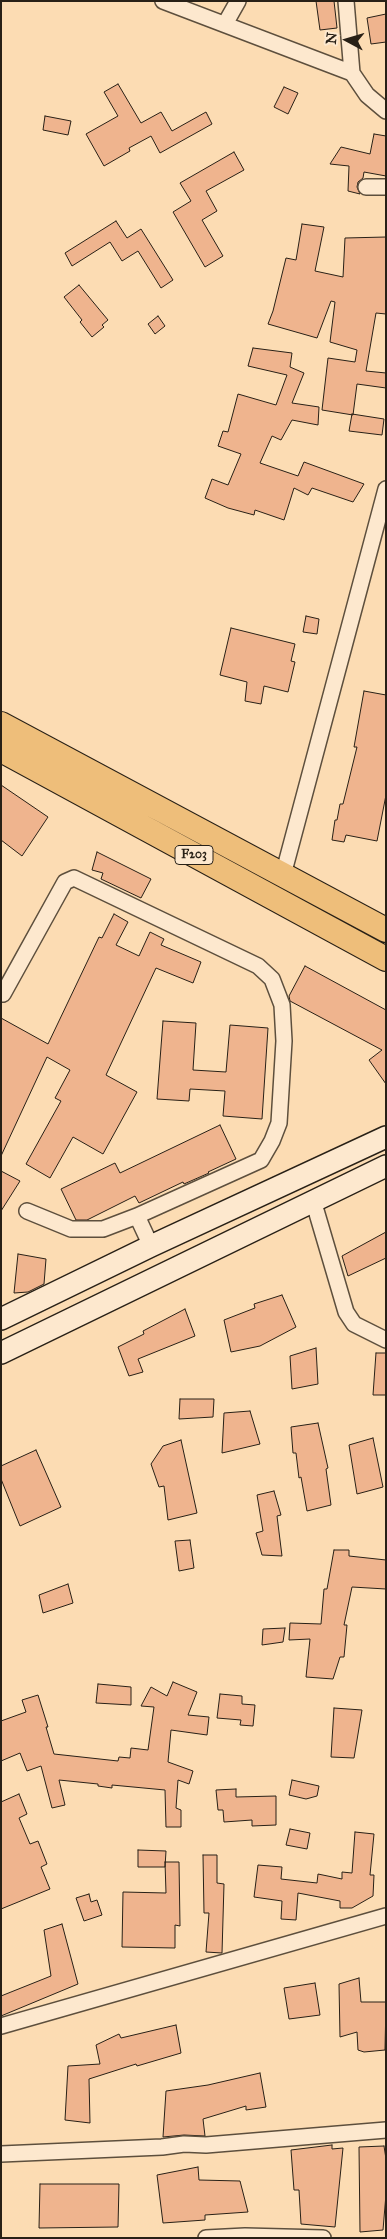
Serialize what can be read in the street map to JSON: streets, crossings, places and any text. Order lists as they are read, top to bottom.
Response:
{
  "streets": {
    "main road": ["F203"]
  },
  "north": "left"
}
